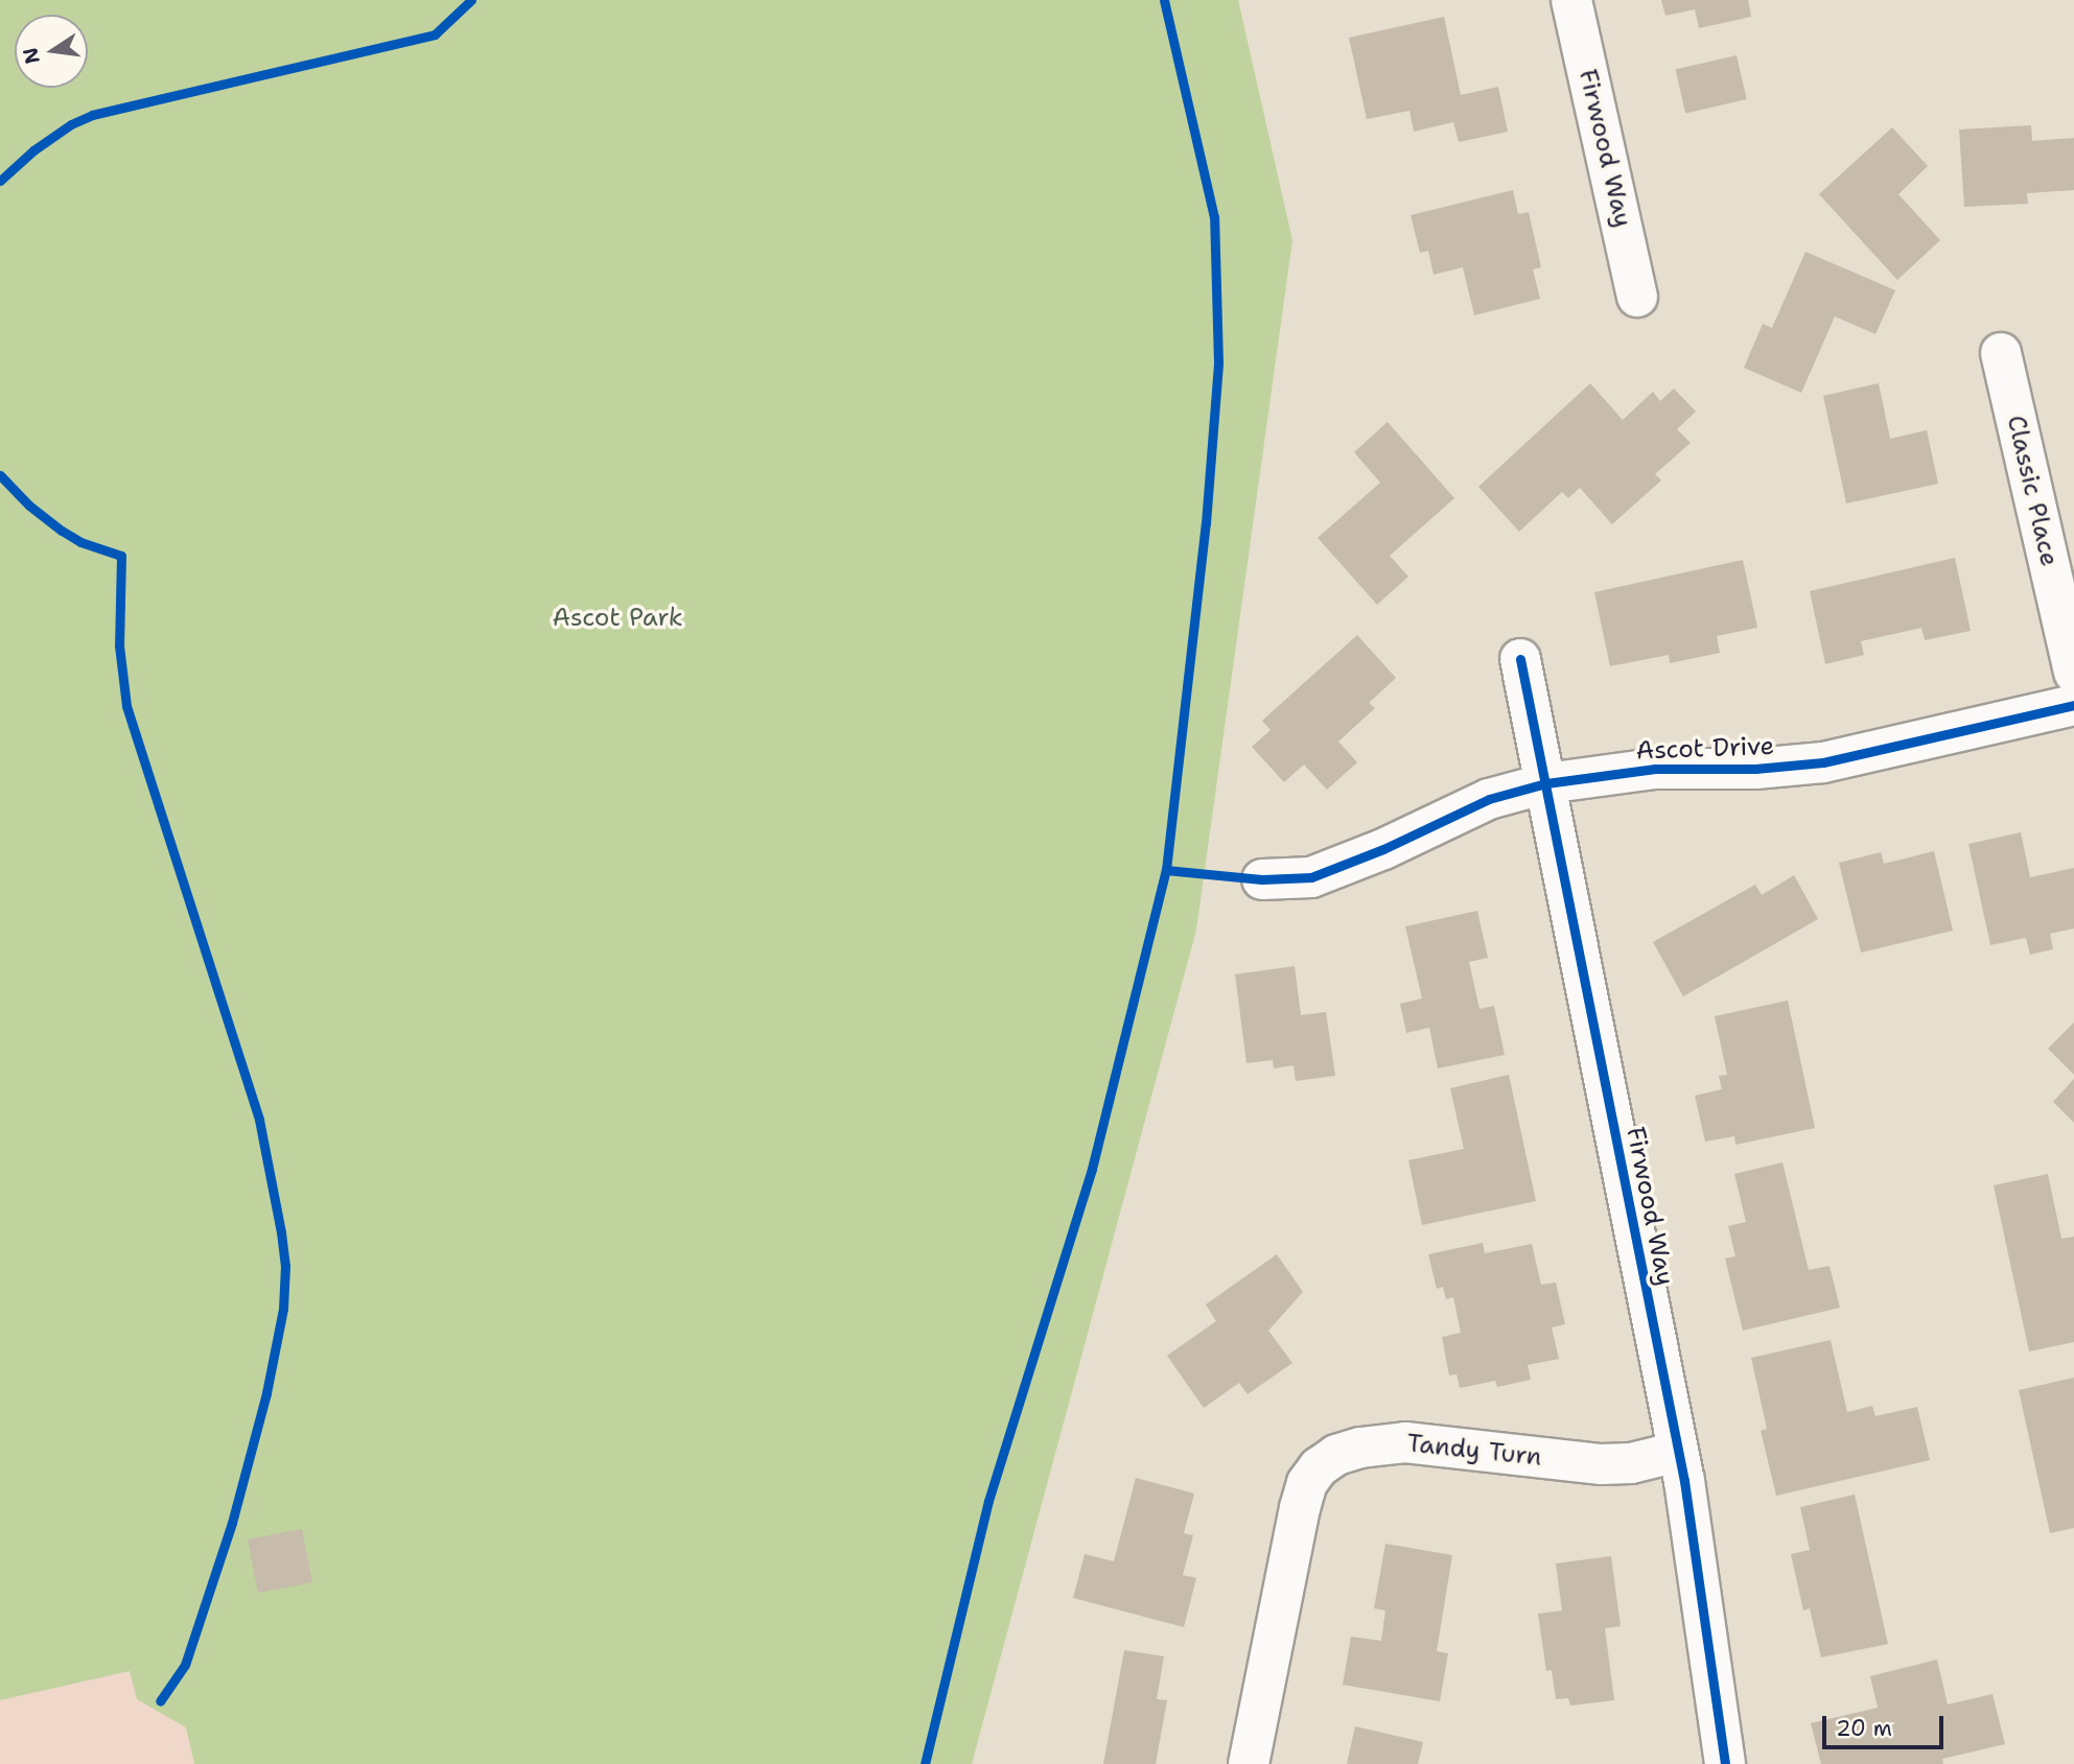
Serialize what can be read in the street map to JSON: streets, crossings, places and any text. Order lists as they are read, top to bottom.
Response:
{
  "streets": {
    "street": [
      "Firwood Way",
      "Classic Place",
      "Ascot Drive",
      "Tandy Turn"
    ]
  },
  "crossings": [
    ["Firwood Way", "Ascot Drive"],
    ["Firwood Way", "Tandy Turn"]
  ],
  "parks": ["Ascot Park"],
  "scale_bar": "20 m",
  "north": "left"
}
